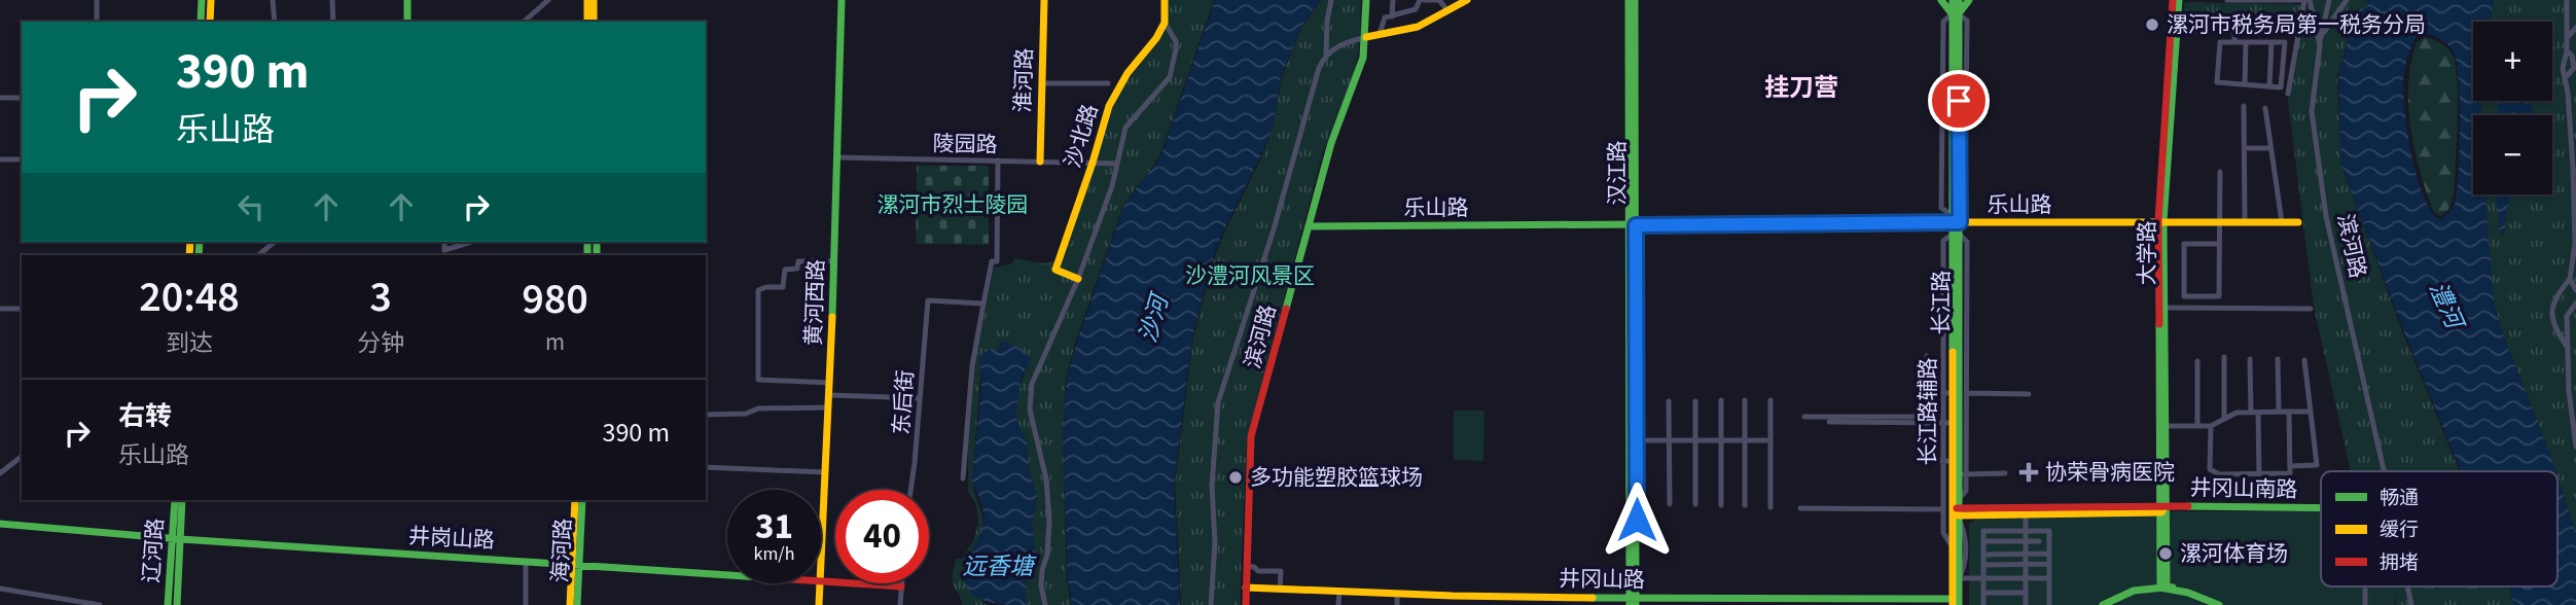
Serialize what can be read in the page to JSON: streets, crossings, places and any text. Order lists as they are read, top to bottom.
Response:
{
  "streets": {
    "street": [
      "淮河路",
      "沙北路",
      "陵园路",
      "汉江路",
      "乐山路",
      "滨河路",
      "大学路",
      "黄河西路",
      "长江路",
      "东后街",
      "长江路辅路",
      "井冈山南路",
      "井岗山路",
      "辽河路",
      "海河路",
      "井冈山路"
    ]
  },
  "crossings": [
    ["淮河路", "陵园路"],
    ["沙北路", "陵园路"],
    ["陵园路", "黄河西路"],
    ["汉江路", "乐山路"],
    ["汉江路", "井冈山路"],
    ["乐山路", "滨河路"],
    ["乐山路", "大学路"],
    ["乐山路", "长江路"],
    ["滨河路", "井冈山路"],
    ["大学路", "井冈山南路"],
    ["长江路", "长江路辅路"],
    ["长江路", "井冈山南路"],
    ["长江路", "井冈山路"],
    ["井岗山路", "辽河路"],
    ["井岗山路", "海河路"]
  ],
  "districts": ["挂刀营"],
  "water": ["澧河", "沙河", "远香塘"],
  "parks": ["漯河市烈士陵园", "沙澧河风景区"],
  "places": {
    "other": ["漯河市税务局第一税务分局", "多功能塑胶篮球场", "漯河体育场"],
    "health": ["协荣骨病医院"]
  },
  "legend": ["畅通", "缓行", "拥堵"],
  "page": {
    "map_buttons": ["+", "−"],
    "turn": ["390 m", "乐山路"],
    "eta": [
      "20:48",
      "到达",
      "3",
      "分钟",
      "980",
      "m"
    ],
    "list": [
      {
        "name": "右转",
        "note": "乐山路",
        "value": "390 m"
      }
    ],
    "speed": "31 km/h",
    "limit": "40"
  }
}
